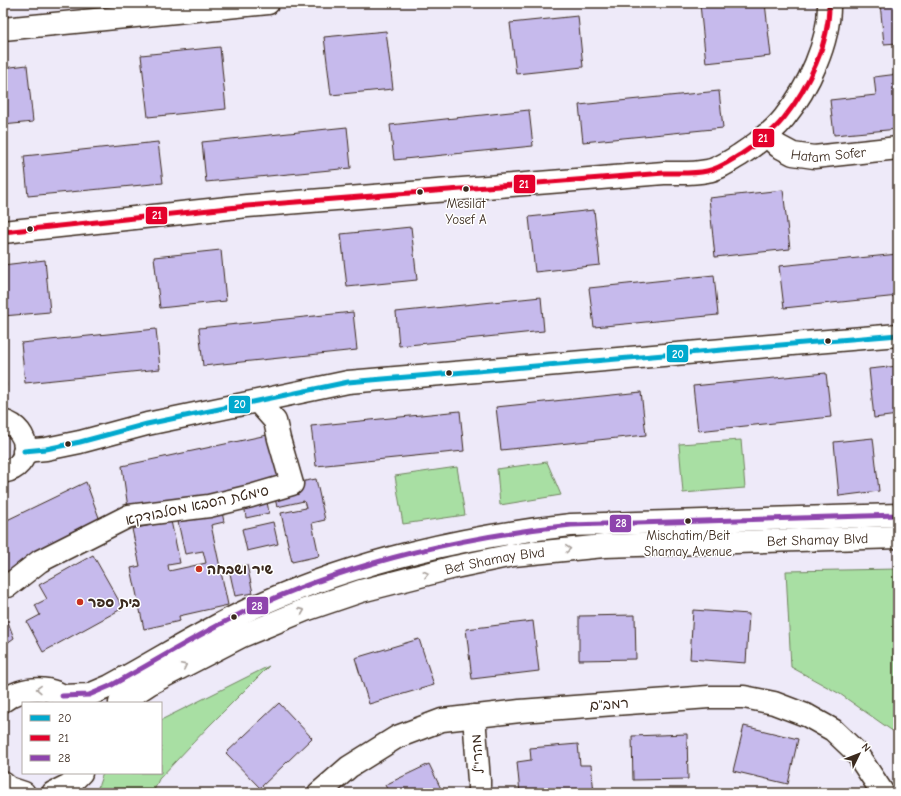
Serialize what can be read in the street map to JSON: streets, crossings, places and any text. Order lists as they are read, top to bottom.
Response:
{
  "streets": {
    "street": [
      "Hatam Sofer",
      "סימטת הסבא מסלבודקא",
      "Bet Shamay Blvd",
      "רמב\"ם",
      "מהרי\"ל"
    ]
  },
  "crossings": [
    ["רמב\"ם", "מהרי\"ל"]
  ],
  "places": [
    "Mesilat Yosef A",
    "Mischatim/Beit Shamay Avenue",
    "שיר ושבחה",
    "בית ספר"
  ],
  "lines": ["transit line 21", "transit line 20", "transit line 28"],
  "legend": ["20", "21", "28"],
  "north": "top right"
}
